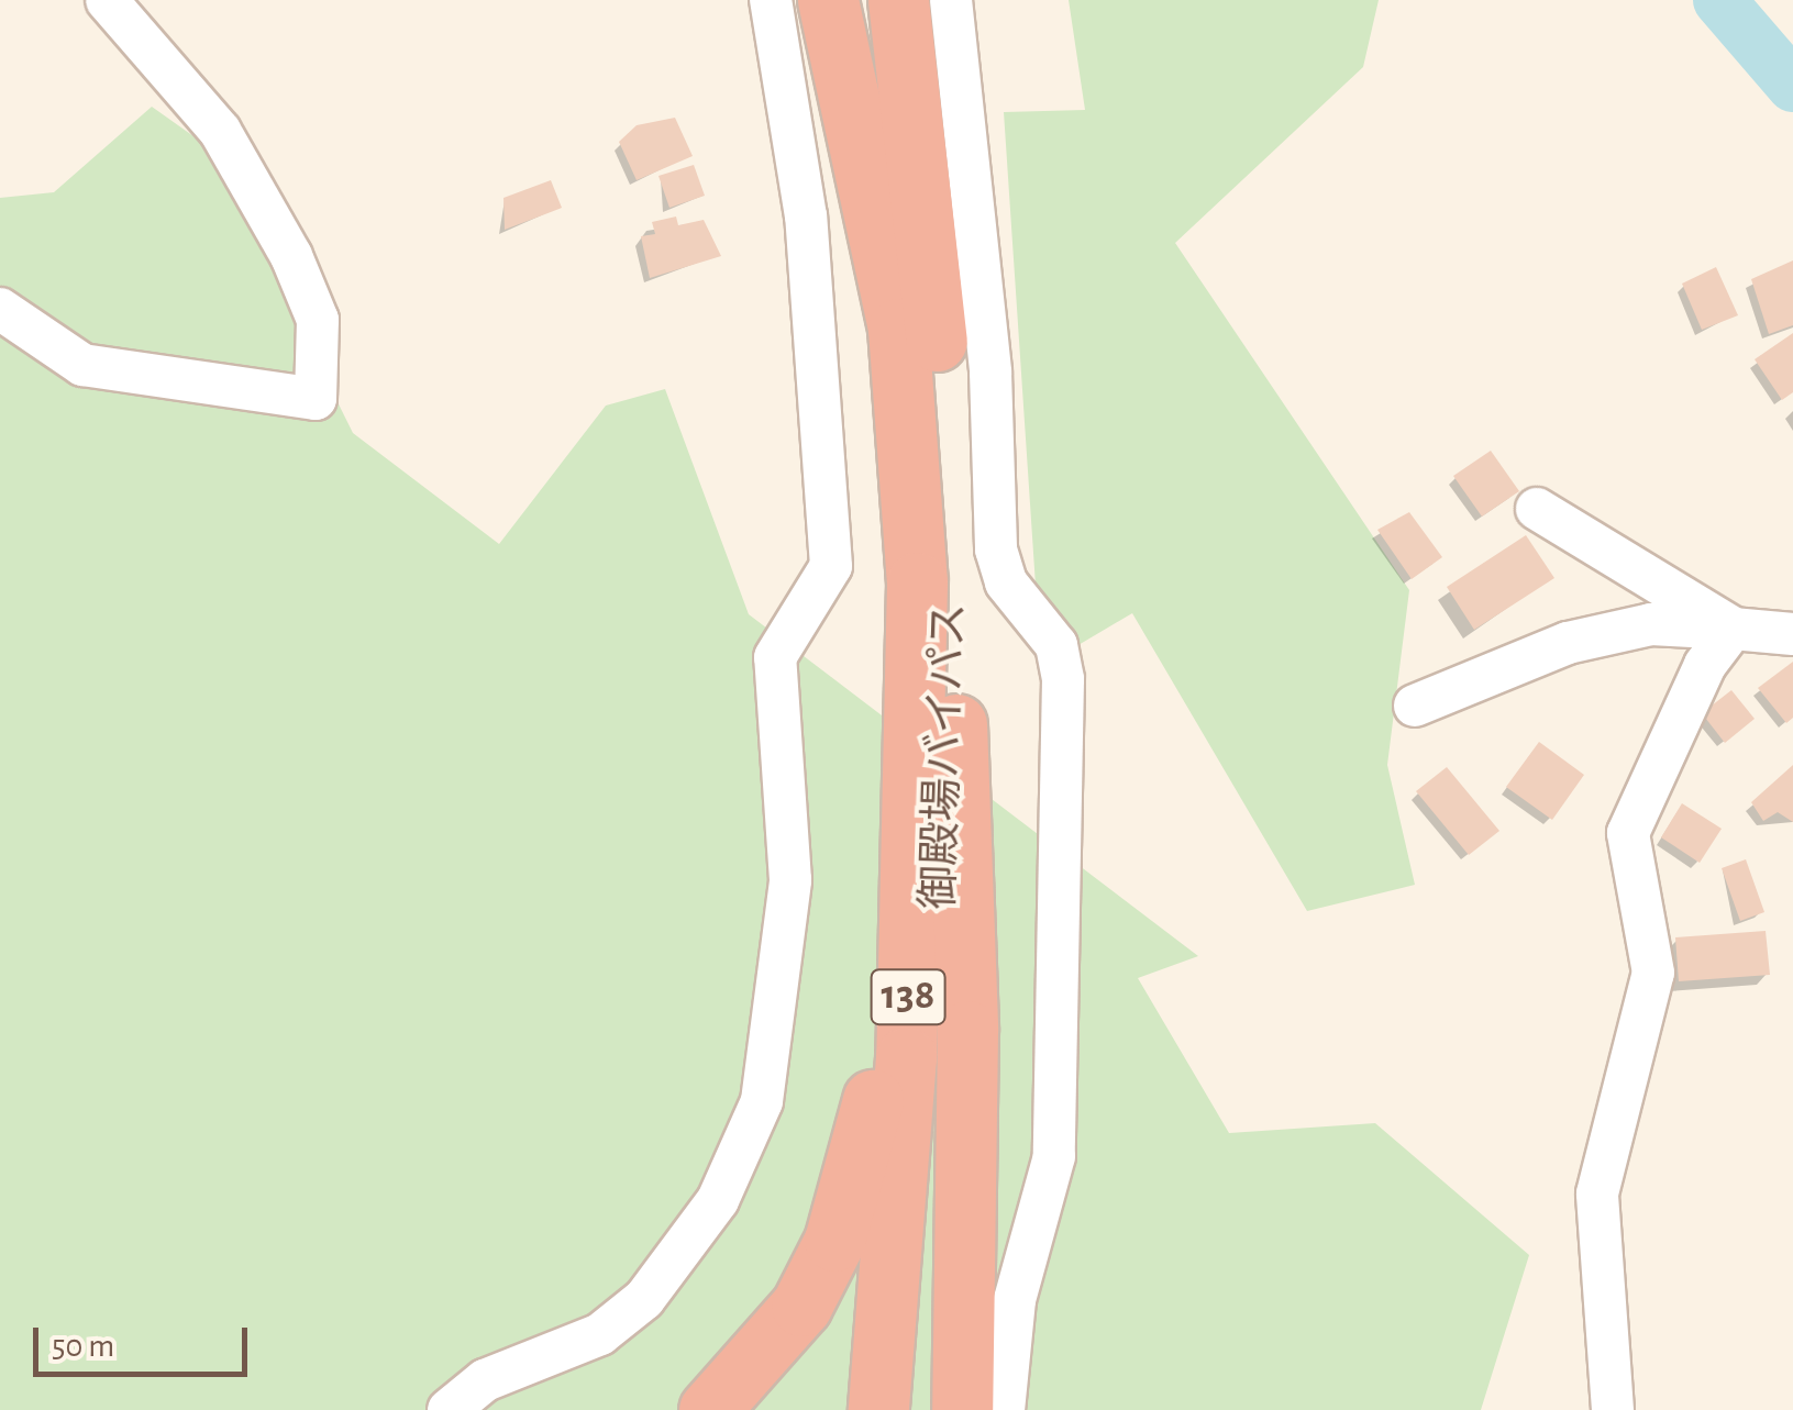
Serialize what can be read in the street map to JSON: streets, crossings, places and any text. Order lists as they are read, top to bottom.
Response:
{
  "streets": {
    "highway": ["御殿場バイパス", "138"]
  },
  "crossings": [
    ["御殿場バイパス", "138"]
  ],
  "scale_bar": "50 m"
}
